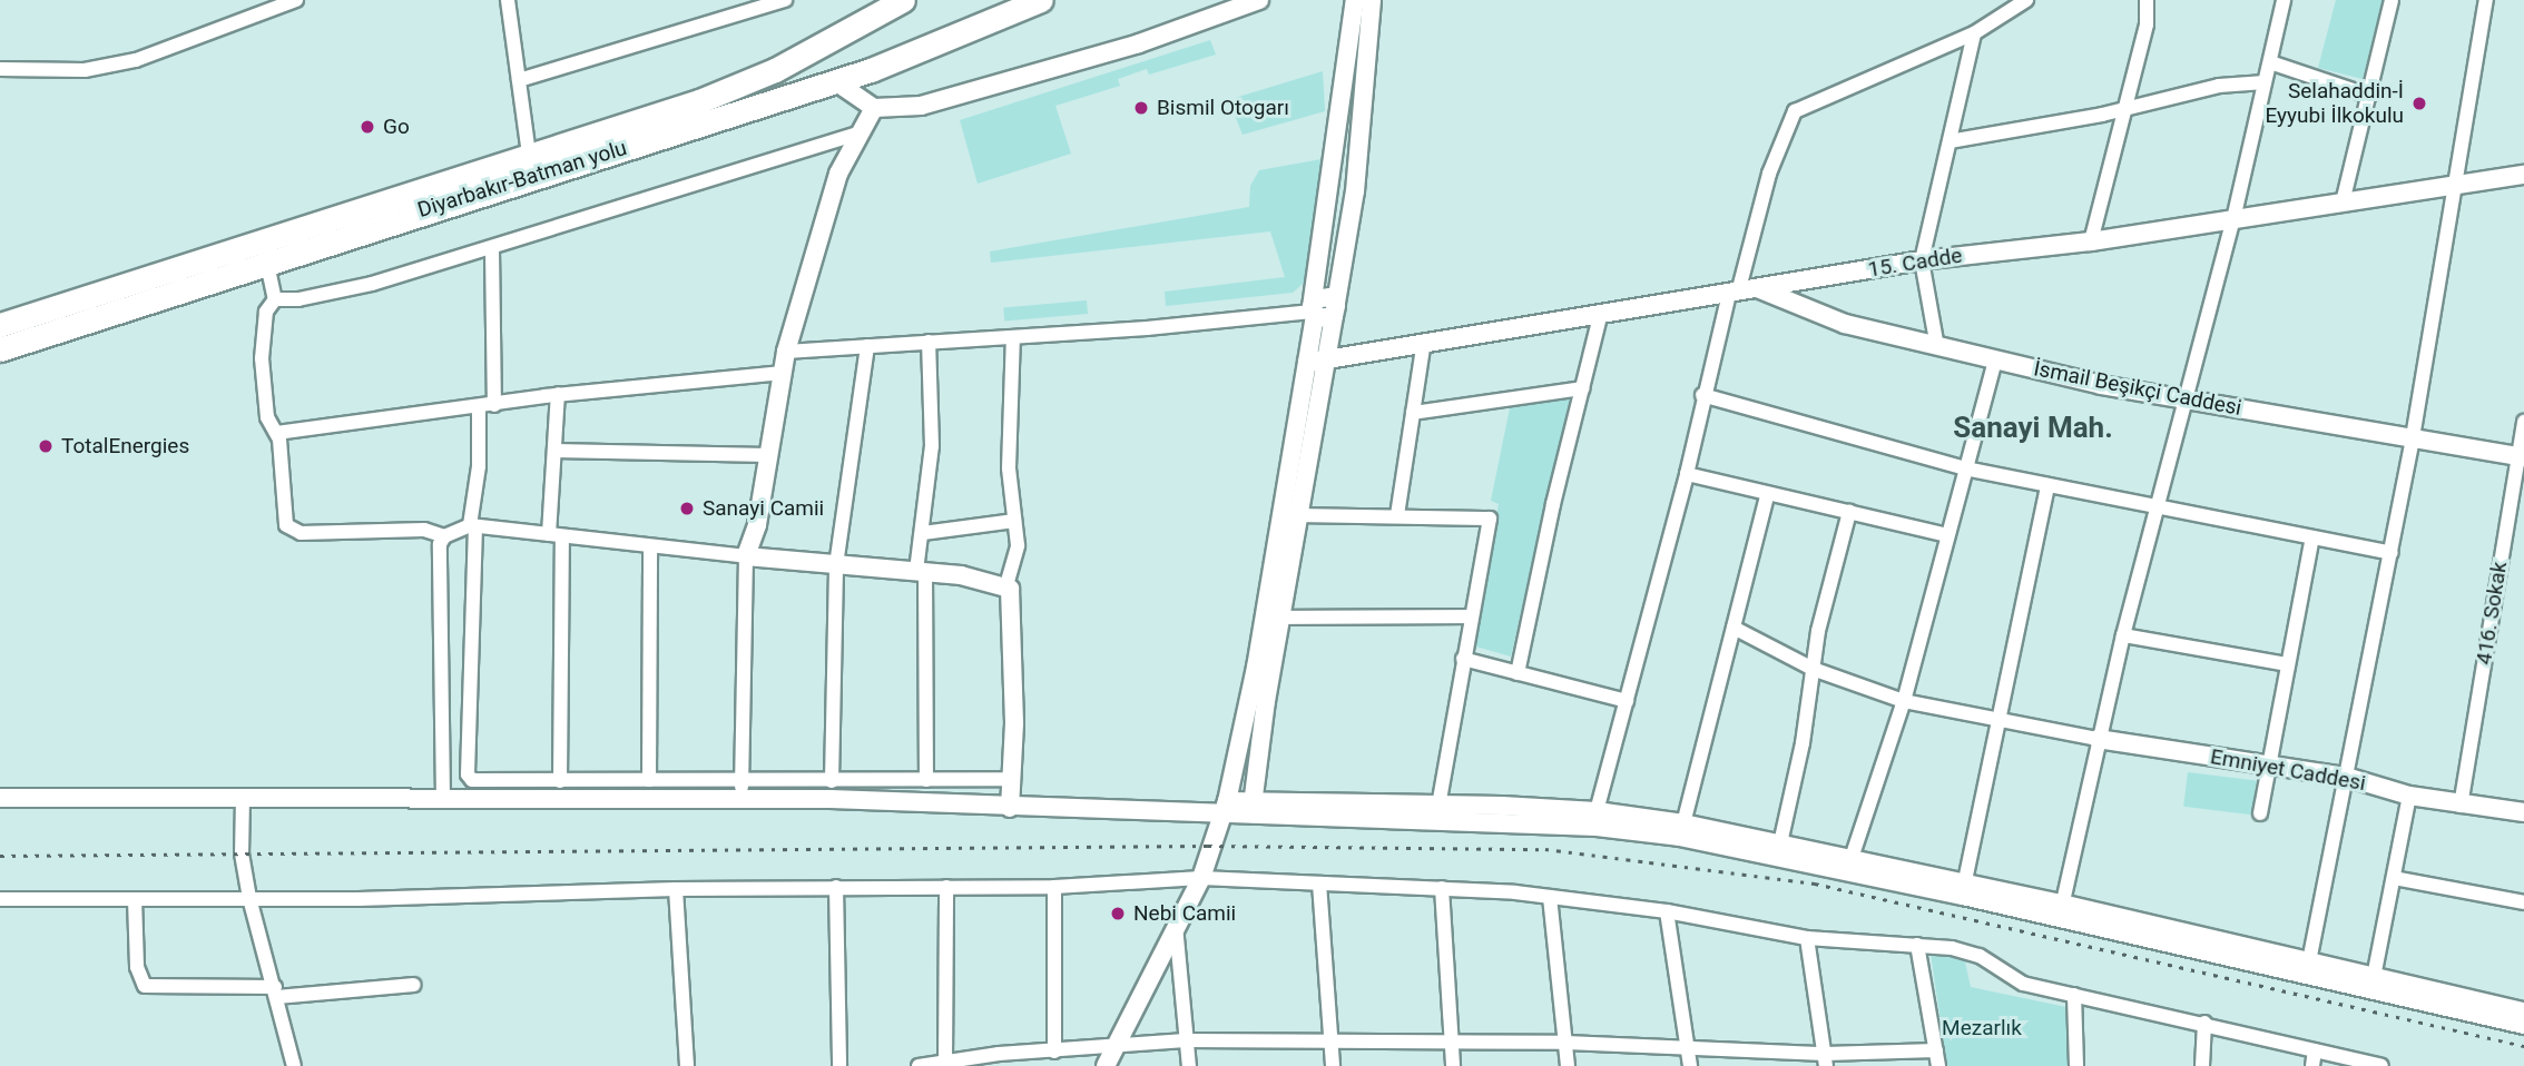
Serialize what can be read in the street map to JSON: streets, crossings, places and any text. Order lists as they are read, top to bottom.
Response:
{
  "streets": {
    "highway": ["Diyarbakır-Batman yolu"],
    "street": [
      "15. Cadde",
      "İsmail Beşikçi Caddesi",
      "416. Sokak",
      "Emniyet Caddesi"
    ]
  },
  "crossings": [
    ["15. Cadde", "İsmail Beşikçi Caddesi"],
    ["İsmail Beşikçi Caddesi", "416. Sokak"],
    ["416. Sokak", "Emniyet Caddesi"]
  ],
  "districts": ["Sanayi Mah."],
  "parks": ["Mezarlık"],
  "places": [
    "Selahaddin-İ Eyyubi İlkokulu",
    "Bismil Otogarı",
    "Go",
    "TotalEnergies",
    "Sanayi Camii",
    "Nebi Camii"
  ]
}
